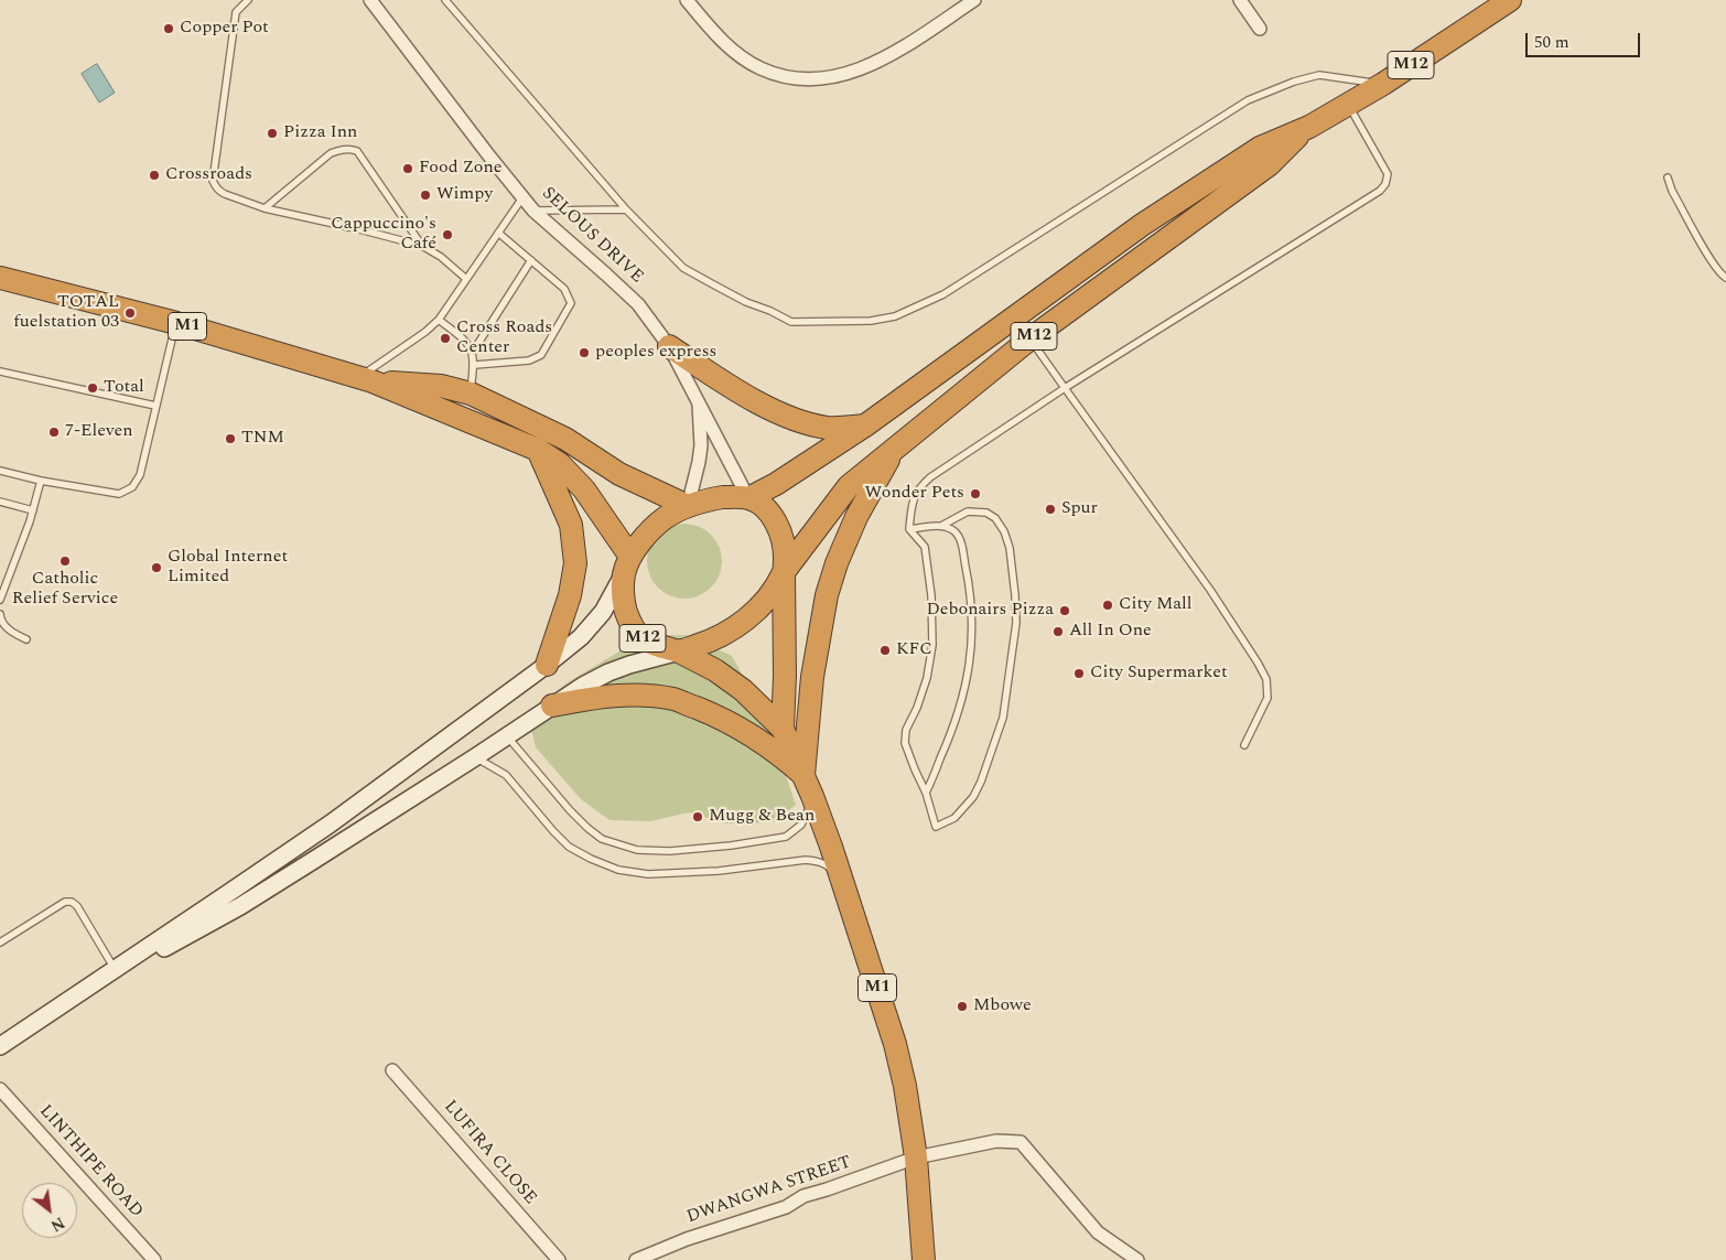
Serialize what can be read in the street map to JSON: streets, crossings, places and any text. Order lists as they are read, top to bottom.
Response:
{
  "streets": {
    "highway": ["M12", "M1"],
    "street": [
      "SELOUS DRIVE",
      "LUFIRA CLOSE",
      "LINTHIPE ROAD",
      "DWANGWA STREET"
    ]
  },
  "crossings": [
    ["M12", "SELOUS DRIVE"],
    ["M12", "M1"],
    ["SELOUS DRIVE", "M1"],
    ["M1", "DWANGWA STREET"]
  ],
  "places": [
    "Copper Pot",
    "Pizza Inn",
    "Food Zone",
    "Crossroads",
    "Wimpy",
    "Cappuccino's Café",
    "TOTAL fuelstation 03",
    "Cross Roads Center",
    "peoples express",
    "Total",
    "7-Eleven",
    "TNM",
    "Wonder Pets",
    "Spur",
    "Catholic Relief Service",
    "Global Internet Limited",
    "City Mall",
    "Debonairs Pizza",
    "All In One",
    "KFC",
    "City Supermarket",
    "Mugg & Bean",
    "Mbowe"
  ],
  "scale_bar": "50 m",
  "north": "bottom right"
}
